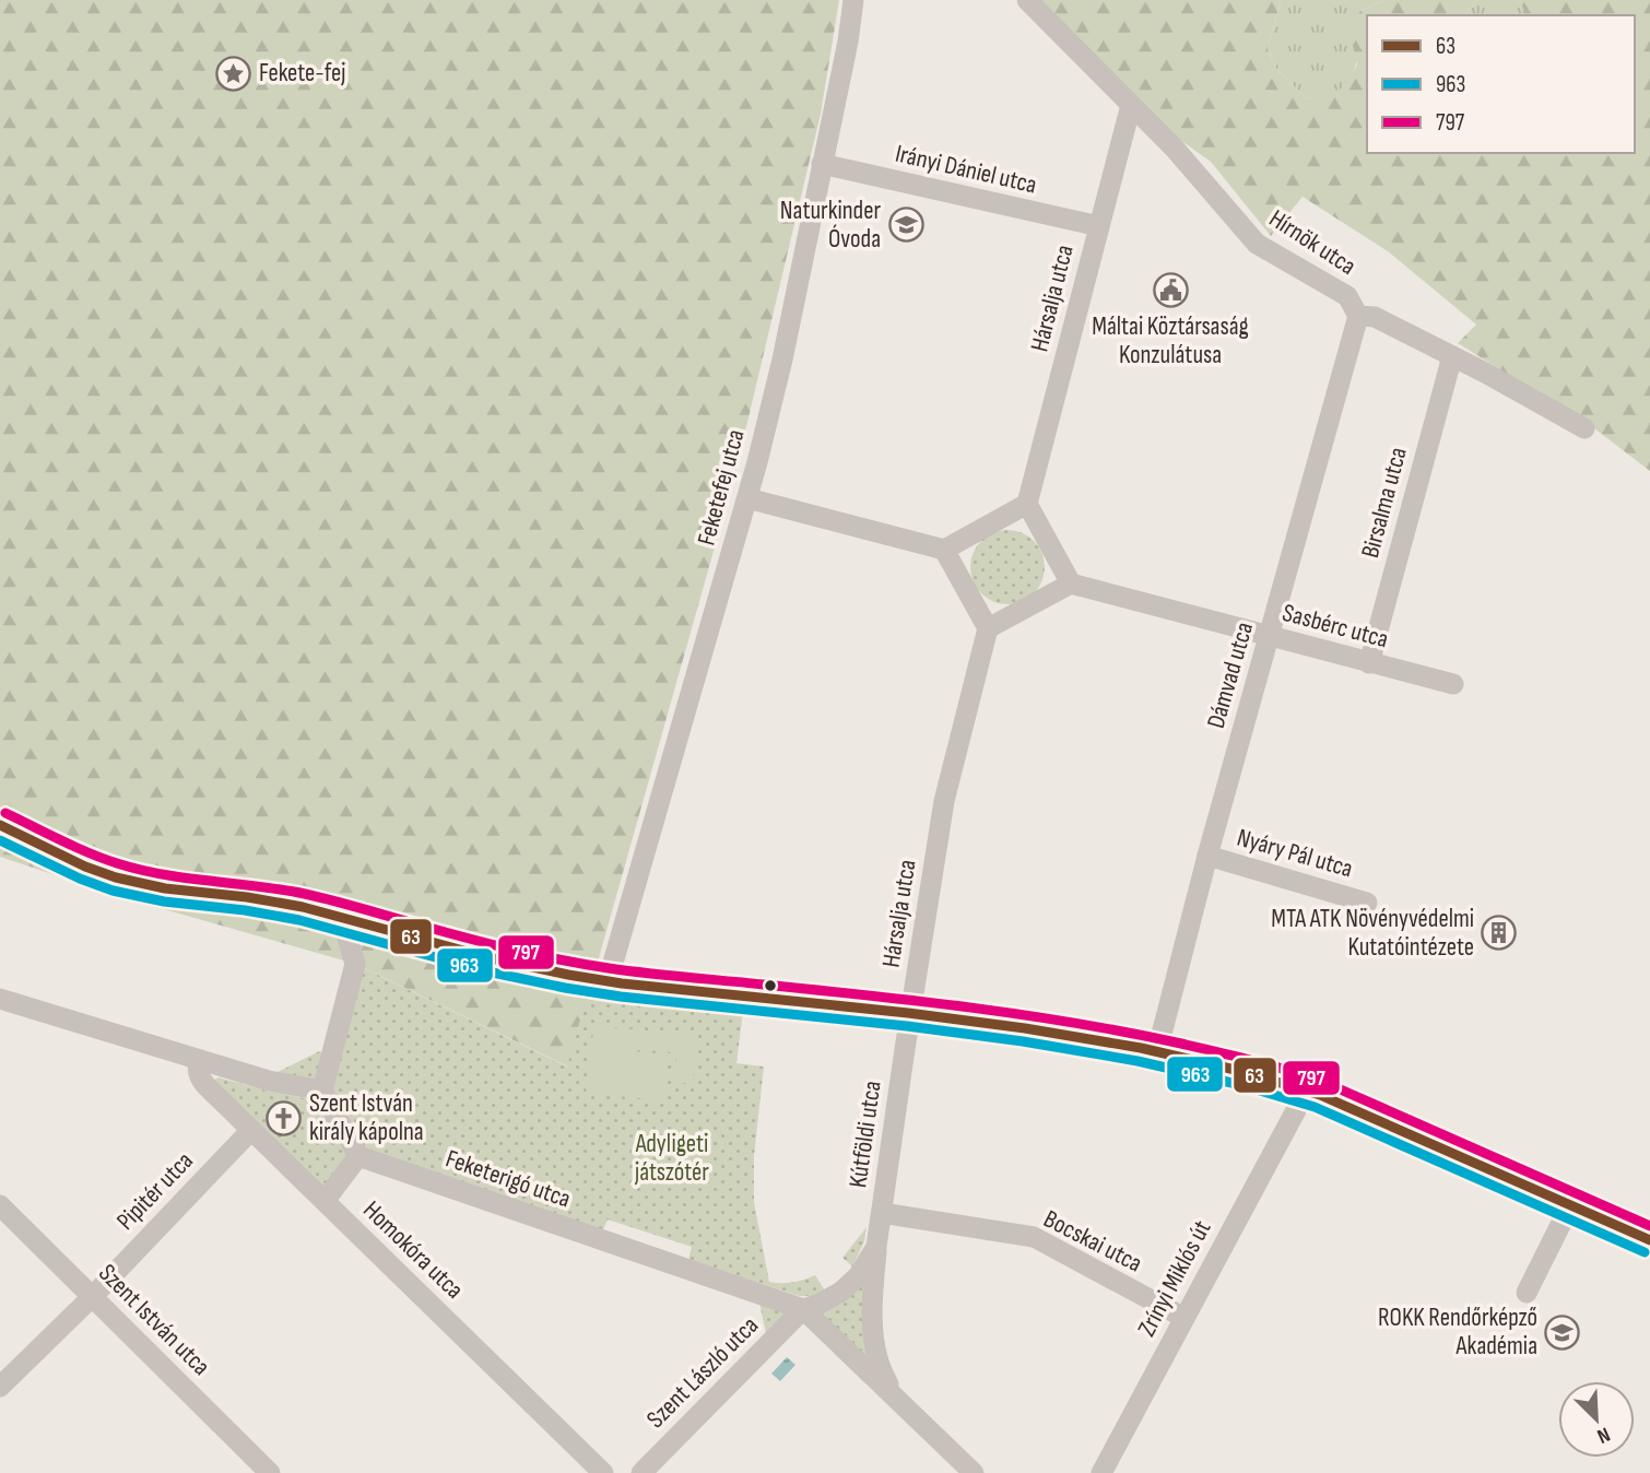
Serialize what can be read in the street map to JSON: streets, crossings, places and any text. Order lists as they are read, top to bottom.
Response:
{
  "streets": {
    "street": [
      "Irányi Dániel utca",
      "Hírnök utca",
      "Hársalja utca",
      "Feketefej utca",
      "Birsalma utca",
      "Sasbérc utca",
      "Dámvad utca",
      "Nyáry Pál utca",
      "Kútföldi utca",
      "Feketerigó utca",
      "Pipitér utca",
      "Bocskai utca",
      "Homokóra utca",
      "Zrínyi Miklós út",
      "Szent István utca",
      "Szent László utca"
    ]
  },
  "crossings": [
    ["Irányi Dániel utca", "Hársalja utca"],
    ["Irányi Dániel utca", "Feketefej utca"],
    ["Hírnök utca", "Hársalja utca"],
    ["Hírnök utca", "Birsalma utca"],
    ["Hírnök utca", "Dámvad utca"],
    ["Hársalja utca", "Kútföldi utca"],
    ["Birsalma utca", "Sasbérc utca"],
    ["Sasbérc utca", "Dámvad utca"],
    ["Dámvad utca", "Nyáry Pál utca"],
    ["Kútföldi utca", "Feketerigó utca"],
    ["Kútföldi utca", "Bocskai utca"],
    ["Kútföldi utca", "Szent László utca"],
    ["Feketerigó utca", "Szent László utca"],
    ["Pipitér utca", "Homokóra utca"],
    ["Pipitér utca", "Szent István utca"],
    ["Bocskai utca", "Zrínyi Miklós út"]
  ],
  "parks": ["Adyligeti játszótér"],
  "places": {
    "place": ["Fekete-fej"],
    "school or university": ["Naturkinder Óvoda", "ROKK Rendőrképző Akadémia"],
    "public building": ["Máltai Köztársaság Konzulátusa"],
    "building": ["MTA ATK Növényvédelmi Kutatóintézete"],
    "church": ["Szent István király kápolna"]
  },
  "lines": ["transit line 797", "transit line 63", "transit line 963"],
  "legend": ["63", "963", "797"],
  "north": "bottom right"
}
